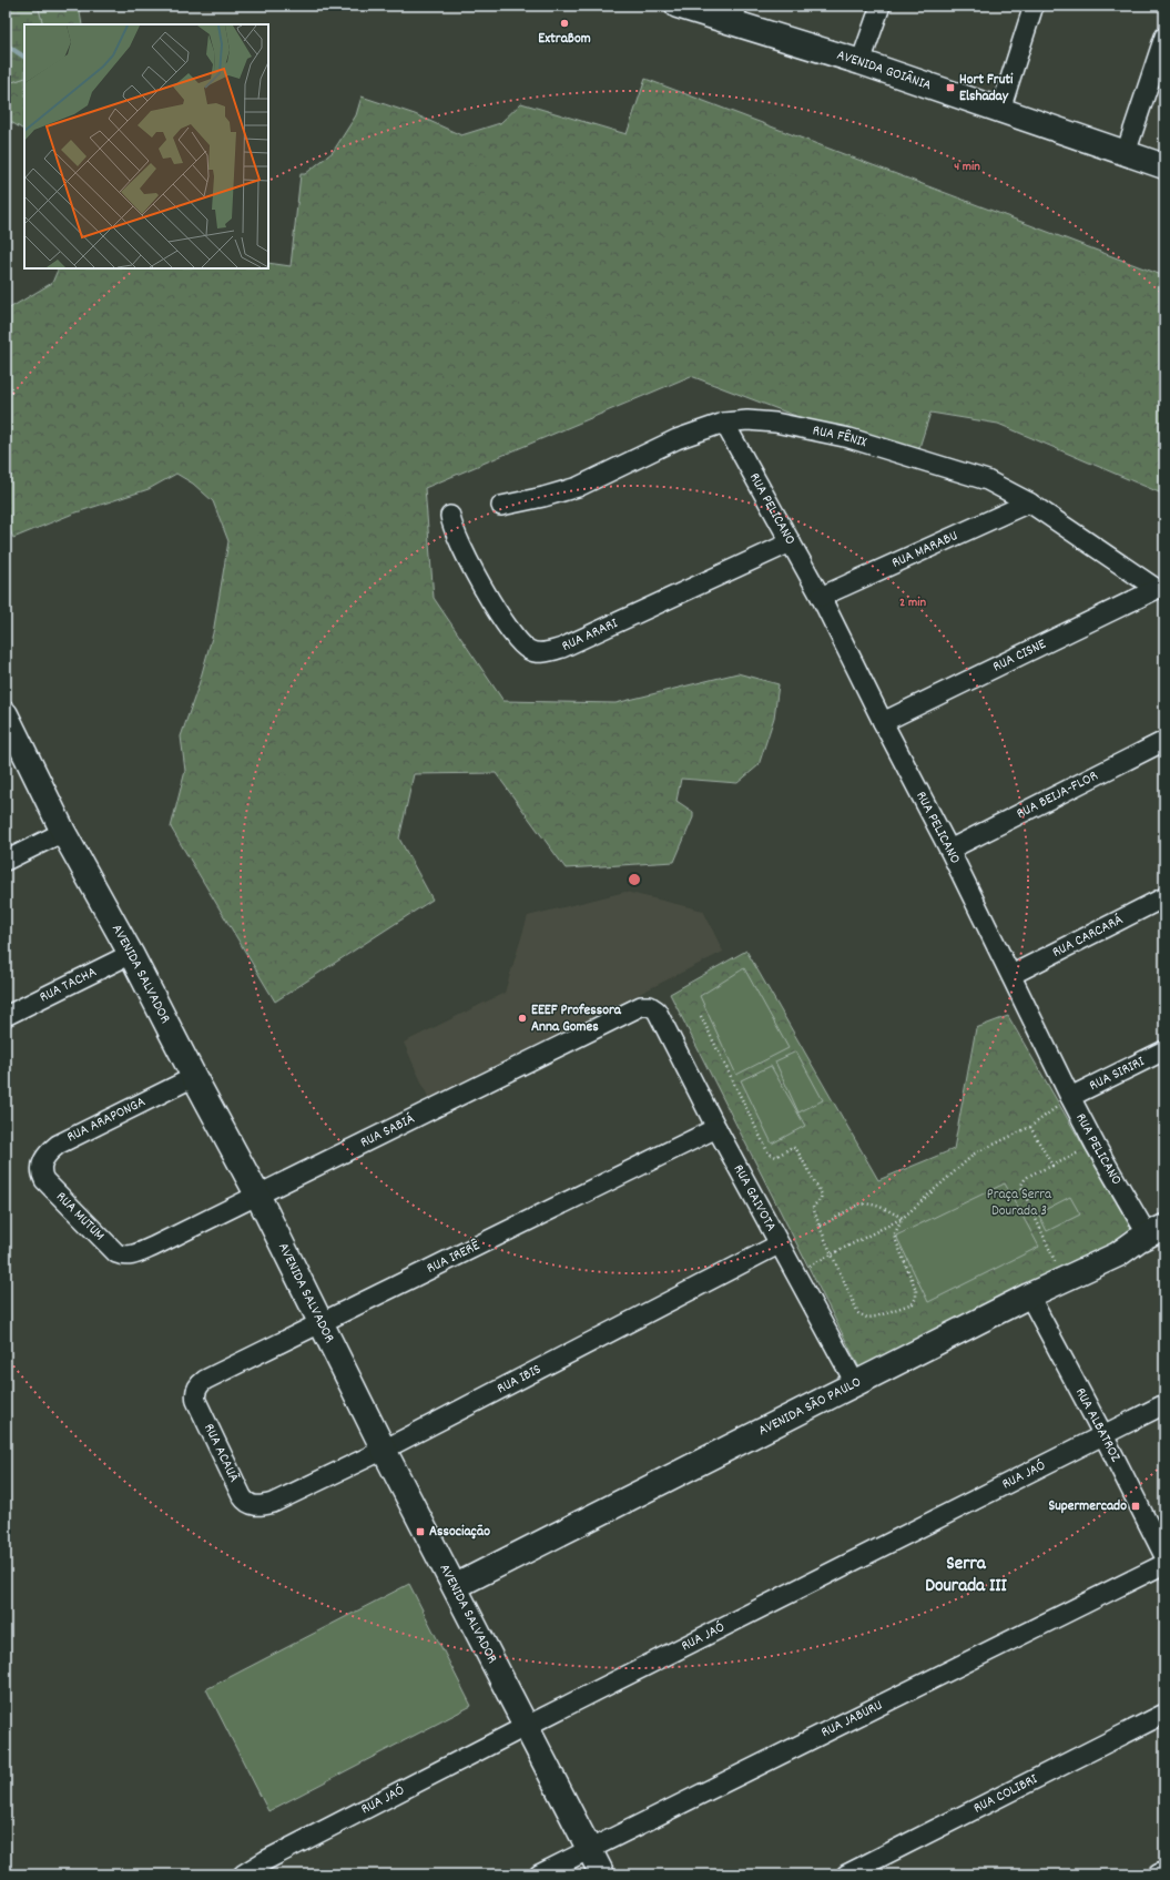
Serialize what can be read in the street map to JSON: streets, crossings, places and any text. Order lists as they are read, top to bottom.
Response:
{
  "streets": {
    "street": [
      "AVENIDA GOIÂNIA",
      "RUA FÊNIX",
      "RUA PELICANO",
      "RUA MARABU",
      "RUA ARARI",
      "RUA CISNE",
      "RUA BEIJA-FLOR",
      "RUA CARCARÁ",
      "AVENIDA SALVADOR",
      "RUA TACHA",
      "RUA SIRIRI",
      "RUA ARAPONGA",
      "RUA SABIÁ",
      "RUA GAIVOTA",
      "RUA MUTUM",
      "RUA IRERÊ",
      "RUA IBIS",
      "AVENIDA SÃO PAULO",
      "RUA ALBATROZ",
      "RUA ACAUÃ",
      "RUA JAÓ",
      "RUA JABURU",
      "RUA COLIBRI"
    ]
  },
  "crossings": [
    ["RUA FÊNIX", "RUA PELICANO"],
    ["RUA FÊNIX", "RUA MARABU"],
    ["RUA FÊNIX", "RUA CISNE"],
    ["RUA PELICANO", "RUA MARABU"],
    ["RUA PELICANO", "RUA ARARI"],
    ["RUA PELICANO", "RUA CISNE"],
    ["RUA PELICANO", "RUA BEIJA-FLOR"],
    ["RUA PELICANO", "RUA CARCARÁ"],
    ["RUA PELICANO", "RUA SIRIRI"],
    ["RUA PELICANO", "AVENIDA SÃO PAULO"],
    ["AVENIDA SALVADOR", "RUA TACHA"],
    ["AVENIDA SALVADOR", "RUA ARAPONGA"],
    ["AVENIDA SALVADOR", "RUA SABIÁ"],
    ["AVENIDA SALVADOR", "RUA IRERÊ"],
    ["AVENIDA SALVADOR", "RUA IBIS"],
    ["AVENIDA SALVADOR", "AVENIDA SÃO PAULO"],
    ["AVENIDA SALVADOR", "RUA JAÓ"],
    ["AVENIDA SALVADOR", "RUA JABURU"],
    ["RUA ARAPONGA", "RUA MUTUM"],
    ["RUA SABIÁ", "RUA GAIVOTA"],
    ["RUA SABIÁ", "RUA MUTUM"],
    ["RUA GAIVOTA", "RUA IRERÊ"],
    ["RUA GAIVOTA", "RUA IBIS"],
    ["RUA GAIVOTA", "AVENIDA SÃO PAULO"],
    ["RUA IRERÊ", "RUA ACAUÃ"],
    ["RUA IBIS", "RUA ACAUÃ"],
    ["AVENIDA SÃO PAULO", "RUA ALBATROZ"],
    ["RUA ALBATROZ", "RUA JAÓ"]
  ],
  "districts": ["Serra Dourada III"],
  "parks": ["Praça Serra Dourada 3"],
  "places": {
    "other": ["ExtraBom", "EEEF Professora Anna Gomes"],
    "transit": ["Hort Fruti Elshaday", "Supermercado", "Associação"]
  },
  "rings": ["4 min", "2 min"]
}
